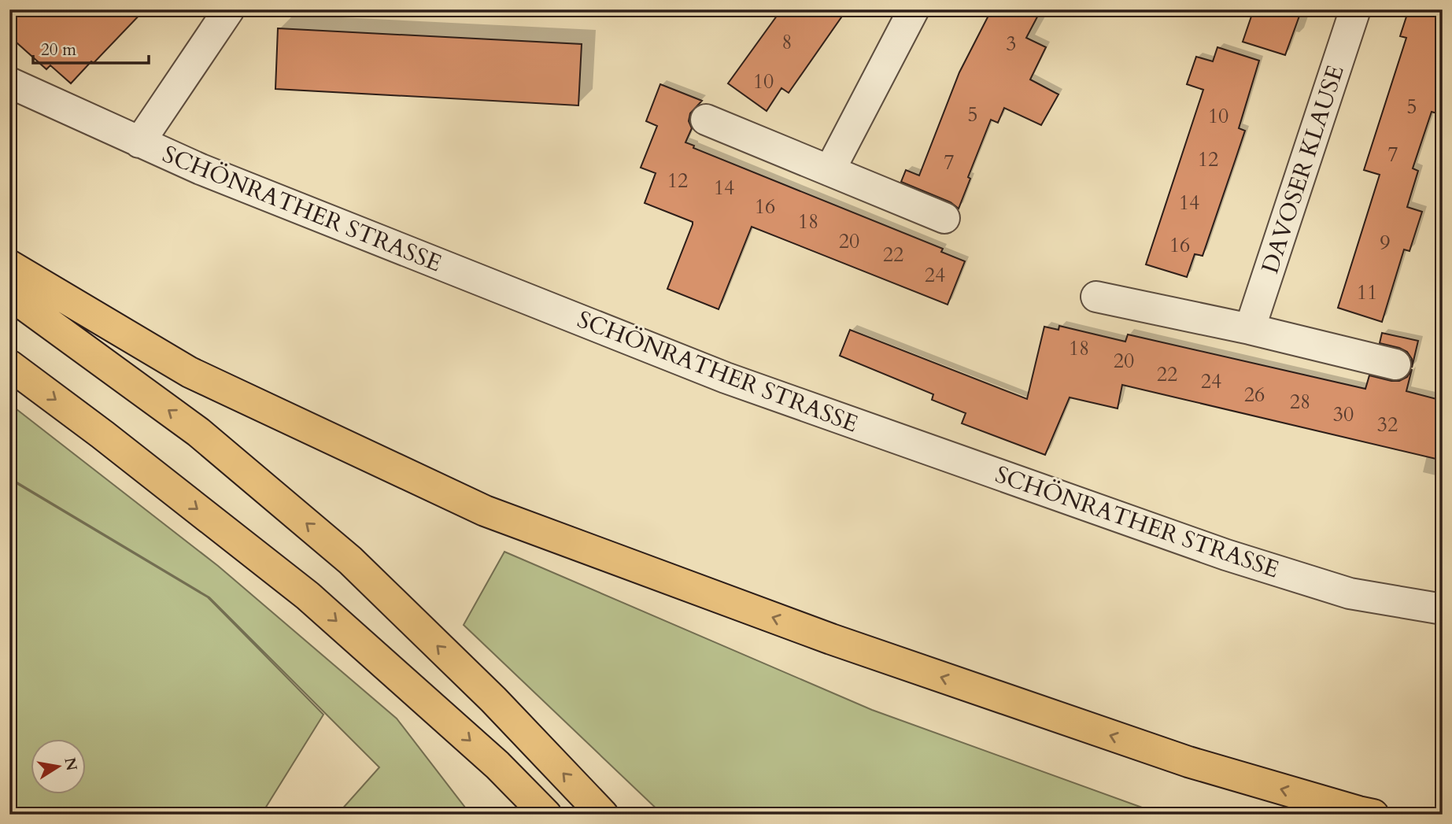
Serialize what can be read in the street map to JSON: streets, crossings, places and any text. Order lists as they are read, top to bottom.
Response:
{
  "streets": {
    "street": ["DAVOSER KLAUSE", "SCHÖNRATHER STRASSE"]
  },
  "house_numbers": [
    "8",
    "3",
    "10",
    "5",
    "5",
    "10",
    "7",
    "12",
    "7",
    "12",
    "14",
    "14",
    "16",
    "18",
    "20",
    "9",
    "16",
    "22",
    "24",
    "11",
    "18",
    "20",
    "22",
    "24",
    "26",
    "28",
    "30",
    "32"
  ],
  "scale_bar": "20 m",
  "north": "right"
}
